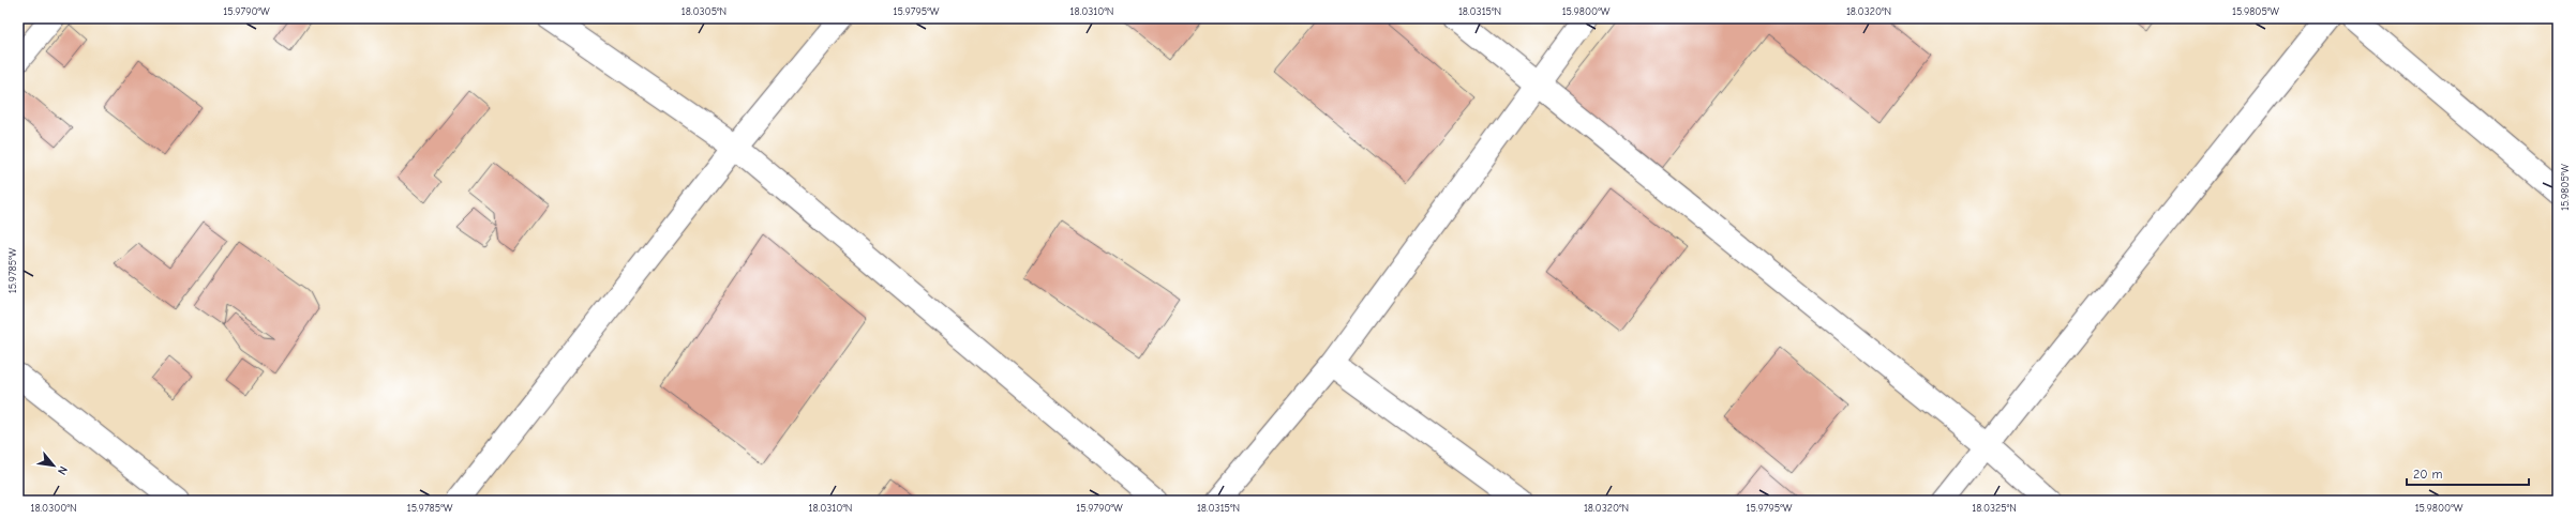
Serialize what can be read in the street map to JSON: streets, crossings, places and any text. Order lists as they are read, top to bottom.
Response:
{
  "scale_bar": "20 m",
  "north": "bottom right",
  "coordinates": [
    "15.9790°W",
    "18.0305°N",
    "15.9795°W",
    "18.0310°N",
    "18.0315°N",
    "15.9800°W",
    "18.0320°N",
    "15.9805°W",
    "15.9785°W",
    "18.0300°N",
    "18.0325°N"
  ]
}
